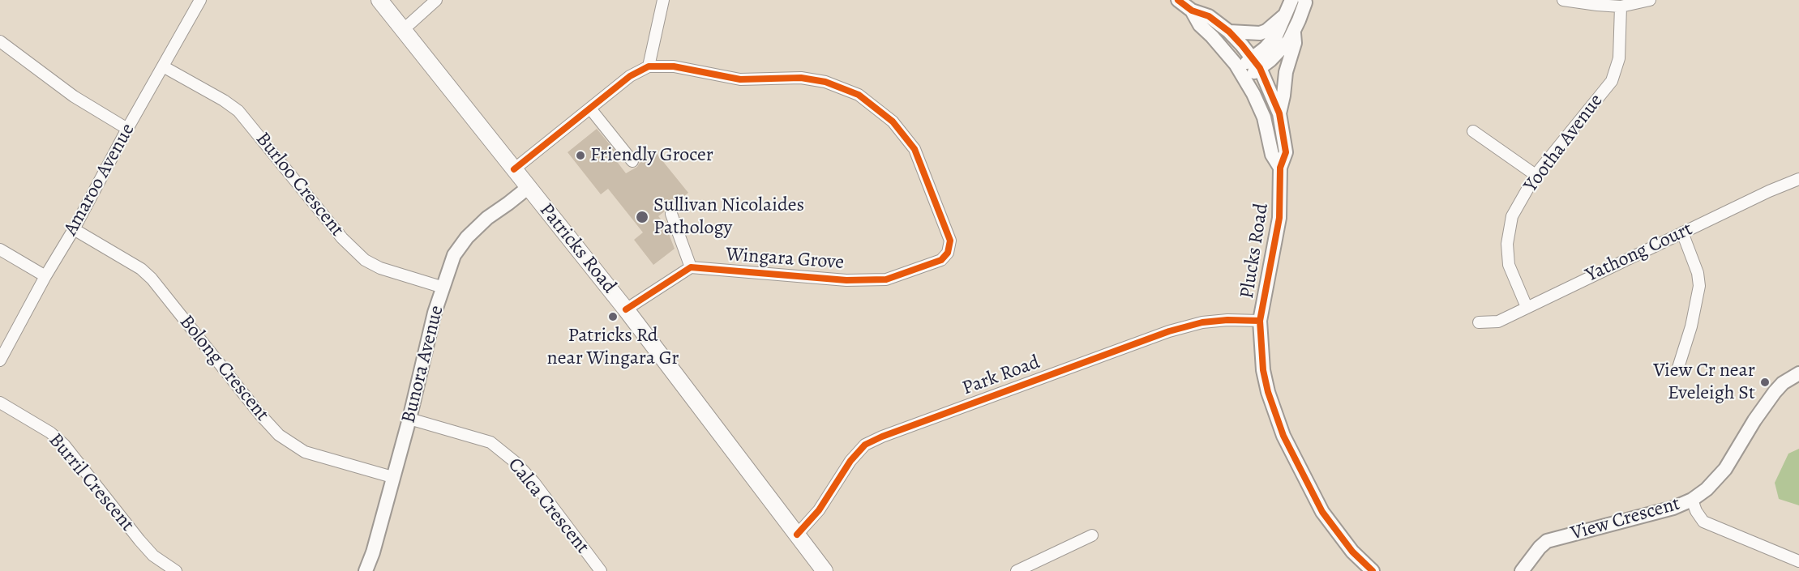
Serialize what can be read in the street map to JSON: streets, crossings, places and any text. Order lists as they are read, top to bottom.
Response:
{
  "streets": {
    "main road": ["Patricks Road"],
    "street": [
      "Yootha Avenue",
      "Amaroo Avenue",
      "Burloo Crescent",
      "Plucks Road",
      "Yathong Court",
      "Wingara Grove",
      "Bunora Avenue",
      "Bolong Crescent",
      "Park Road",
      "Burril Crescent",
      "Calca Crescent",
      "View Crescent"
    ]
  },
  "crossings": [
    ["Yootha Avenue", "Yathong Court"],
    ["Amaroo Avenue", "Burloo Crescent"],
    ["Amaroo Avenue", "Bolong Crescent"],
    ["Burloo Crescent", "Bunora Avenue"],
    ["Patricks Road", "Bunora Avenue"],
    ["Patricks Road", "Park Road"],
    ["Plucks Road", "Park Road"],
    ["Bunora Avenue", "Bolong Crescent"],
    ["Bunora Avenue", "Calca Crescent"]
  ],
  "places": [
    "Friendly Grocer",
    "Sullivan Nicolaides Pathology",
    "Patricks Rd near Wingara Gr",
    "View Cr near Eveleigh St"
  ]
}
